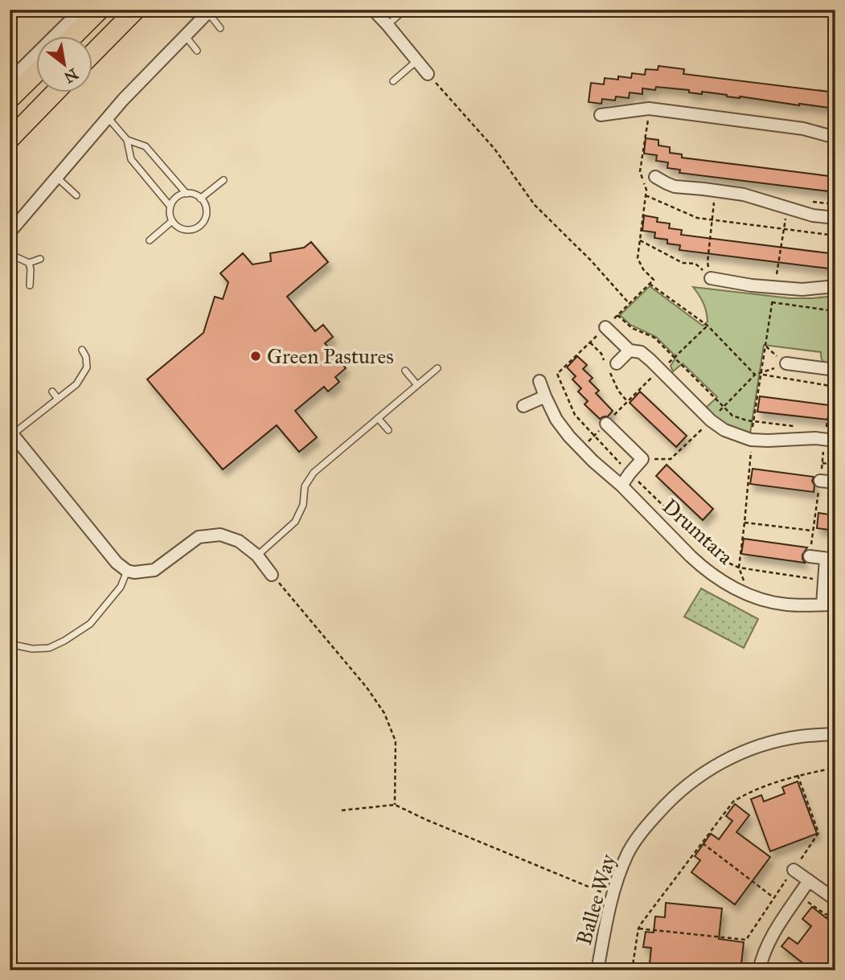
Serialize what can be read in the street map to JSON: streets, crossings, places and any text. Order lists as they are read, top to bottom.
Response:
{
  "streets": {
    "street": ["Drumtara", "Ballee Way"]
  },
  "places": ["Green Pastures"],
  "north": "bottom right"
}
